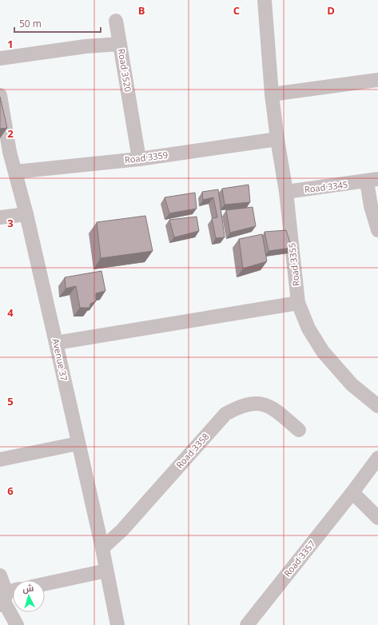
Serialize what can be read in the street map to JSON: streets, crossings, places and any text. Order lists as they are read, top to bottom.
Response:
{
  "streets": {
    "street": [
      "Road 3520",
      "Road 3359",
      "Road 3345",
      "Road 3355",
      "Avenue 37",
      "Road 3358",
      "Road 3357"
    ]
  },
  "crossings": [
    ["Road 3520", "Road 3359"],
    ["Road 3359", "Road 3355"],
    ["Road 3359", "Avenue 37"],
    ["Road 3345", "Road 3355"],
    ["Avenue 37", "Road 3358"]
  ],
  "scale_bar": "50 m",
  "north": "top",
  "grid": {
    "columns": ["B", "C", "D"],
    "rows": [
      "1",
      "2",
      "3",
      "4",
      "5",
      "6"
    ]
  }
}
